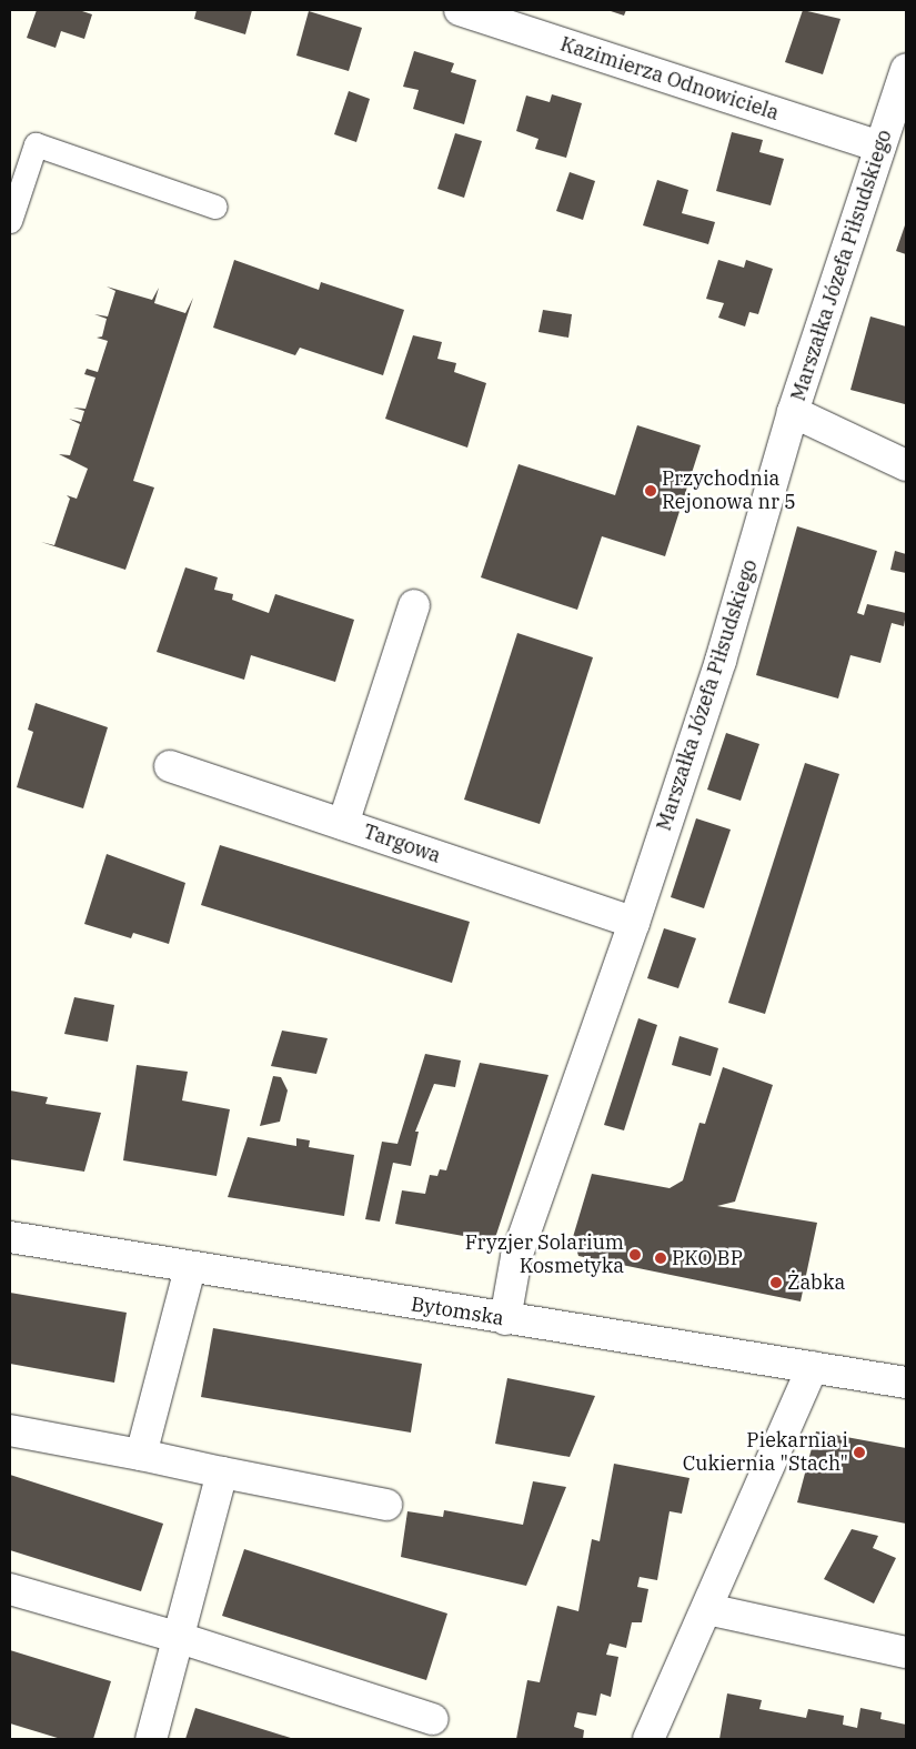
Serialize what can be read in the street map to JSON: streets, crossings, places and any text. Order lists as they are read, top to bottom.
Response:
{
  "streets": {
    "street": [
      "Kazimierza Odnowiciela",
      "Marszałka Józefa Piłsudskiego",
      "Targowa",
      "Bytomska"
    ]
  },
  "crossings": [
    ["Kazimierza Odnowiciela", "Marszałka Józefa Piłsudskiego"],
    ["Marszałka Józefa Piłsudskiego", "Targowa"],
    ["Marszałka Józefa Piłsudskiego", "Bytomska"]
  ],
  "places": [
    "Przychodnia Rejonowa nr 5",
    "Fryzjer Solarium Kosmetyka",
    "PKO BP",
    "Żabka",
    "Piekarnia i Cukiernia \"Stach\""
  ]
}
